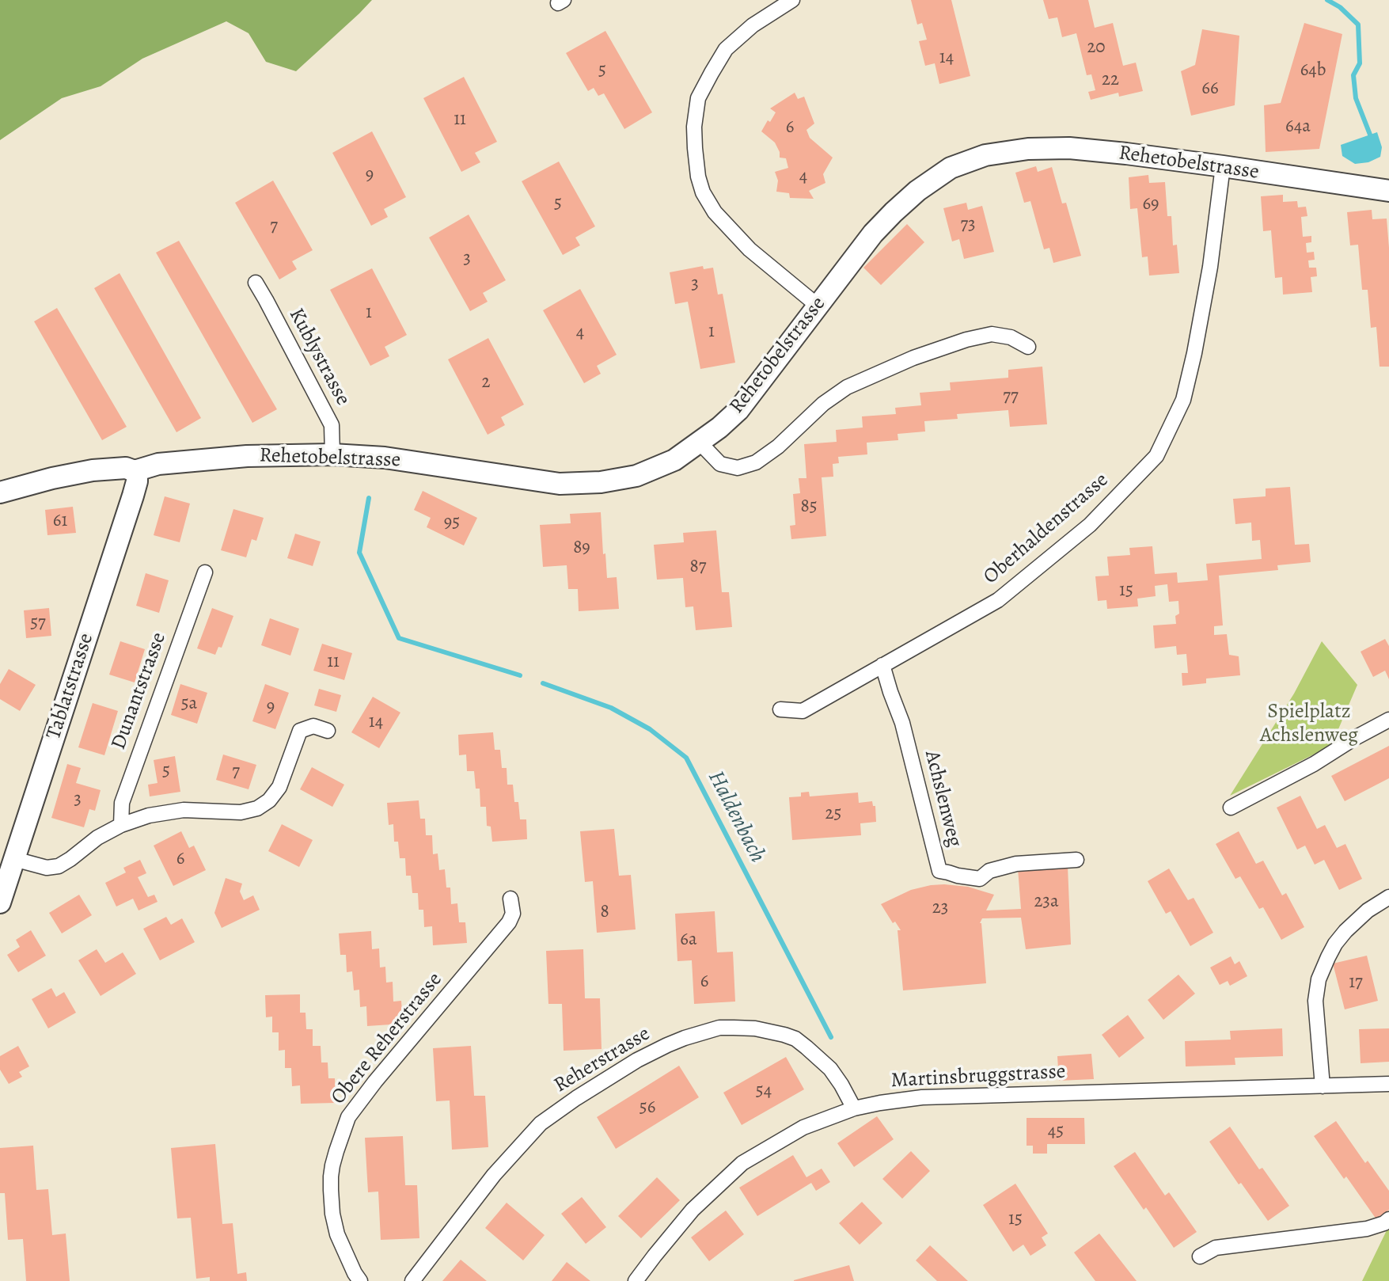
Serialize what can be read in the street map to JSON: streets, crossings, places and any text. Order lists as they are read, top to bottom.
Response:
{
  "streets": {
    "street": [
      "Rehetobelstrasse",
      "Kublystrasse",
      "Oberhaldenstrasse",
      "Tablatstrasse",
      "Dunantstrasse",
      "Achslenweg",
      "Obere Reherstrasse",
      "Reherstrasse",
      "Martinsbruggstrasse"
    ]
  },
  "crossings": [
    ["Rehetobelstrasse", "Kublystrasse"],
    ["Rehetobelstrasse", "Oberhaldenstrasse"],
    ["Rehetobelstrasse", "Tablatstrasse"],
    ["Oberhaldenstrasse", "Achslenweg"],
    ["Reherstrasse", "Martinsbruggstrasse"]
  ],
  "water": ["Haldenbach"],
  "parks": ["Spielplatz Achslenweg"],
  "house_numbers": [
    "20",
    "14",
    "5",
    "64b",
    "22",
    "66",
    "11",
    "64a",
    "6",
    "9",
    "4",
    "5",
    "69",
    "73",
    "7",
    "3",
    "3",
    "1",
    "1",
    "4",
    "2",
    "77",
    "85",
    "61",
    "95",
    "89",
    "87",
    "15",
    "57",
    "11",
    "5a",
    "9",
    "14",
    "5",
    "7",
    "3",
    "25",
    "6",
    "23a",
    "23",
    "8",
    "6a",
    "6",
    "17",
    "54",
    "56",
    "45",
    "15"
  ]
}
